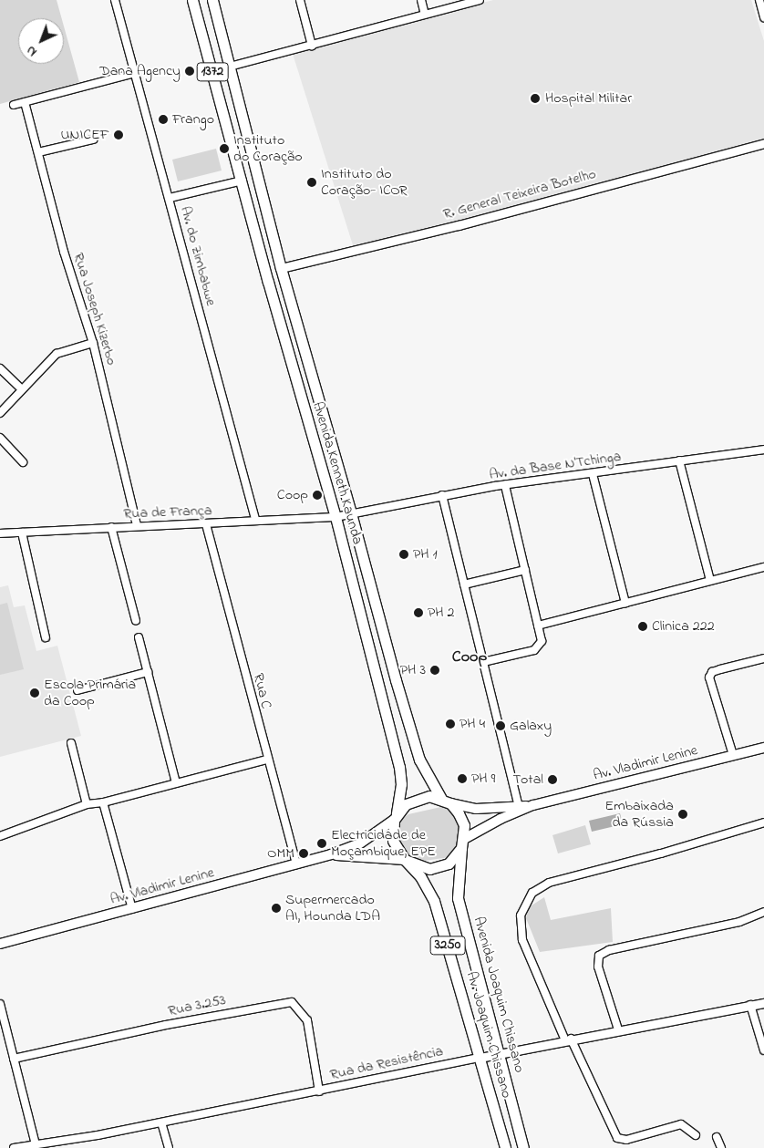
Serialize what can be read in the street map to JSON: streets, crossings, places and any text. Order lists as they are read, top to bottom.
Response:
{
  "streets": {
    "main road": [
      "1372",
      "Avenida Kenneth Kaunda",
      "Av. Vladimir Lenine",
      "3250",
      "Avenida Joaquim Chissano",
      "Av. Joaquim Chissano"
    ],
    "street": [
      "R. General Teixeira Botelho",
      "Av. do Zimbabwe",
      "Rua Joseph Kizerbo",
      "Av. da Base N'Tchinga",
      "Rua de França",
      "Rua C",
      "Rua 3.253",
      "Rua da Resistência"
    ]
  },
  "crossings": [
    ["1372", "Avenida Kenneth Kaunda"],
    ["R. General Teixeira Botelho", "Avenida Kenneth Kaunda"],
    ["Av. do Zimbabwe", "Rua de França"],
    ["Rua Joseph Kizerbo", "Rua de França"],
    ["Av. da Base N'Tchinga", "Avenida Kenneth Kaunda"],
    ["Av. da Base N'Tchinga", "Rua de França"],
    ["Avenida Kenneth Kaunda", "Rua de França"],
    ["Avenida Kenneth Kaunda", "Av. Vladimir Lenine"],
    ["Avenida Kenneth Kaunda", "Avenida Joaquim Chissano"],
    ["Avenida Kenneth Kaunda", "Av. Joaquim Chissano"],
    ["Rua de França", "Rua C"],
    ["Rua C", "Av. Vladimir Lenine"],
    ["Av. Vladimir Lenine", "Avenida Joaquim Chissano"],
    ["Av. Vladimir Lenine", "Av. Joaquim Chissano"],
    ["Avenida Joaquim Chissano", "Av. Joaquim Chissano"],
    ["Avenida Joaquim Chissano", "Rua da Resistência"],
    ["Rua 3.253", "Rua da Resistência"],
    ["Av. Joaquim Chissano", "Rua da Resistência"]
  ],
  "districts": ["Coop"],
  "places": [
    "Dana Agency",
    "Hospital Militar",
    "Frango",
    "UNICEF",
    "Instituto do Coração",
    "Instituto do Coração- ICOR",
    "Coop",
    "PH 1",
    "PH 2",
    "Clinica 222",
    "PH 3",
    "Escola Primária da Coop",
    "PH 4",
    "Galaxy",
    "PH 9",
    "Total",
    "Embaixada da Rússia",
    "Electricidade de Moçambique, EPE",
    "OMM",
    "Supermercado AI, Hounda LDA"
  ],
  "north": "bottom left"
}
